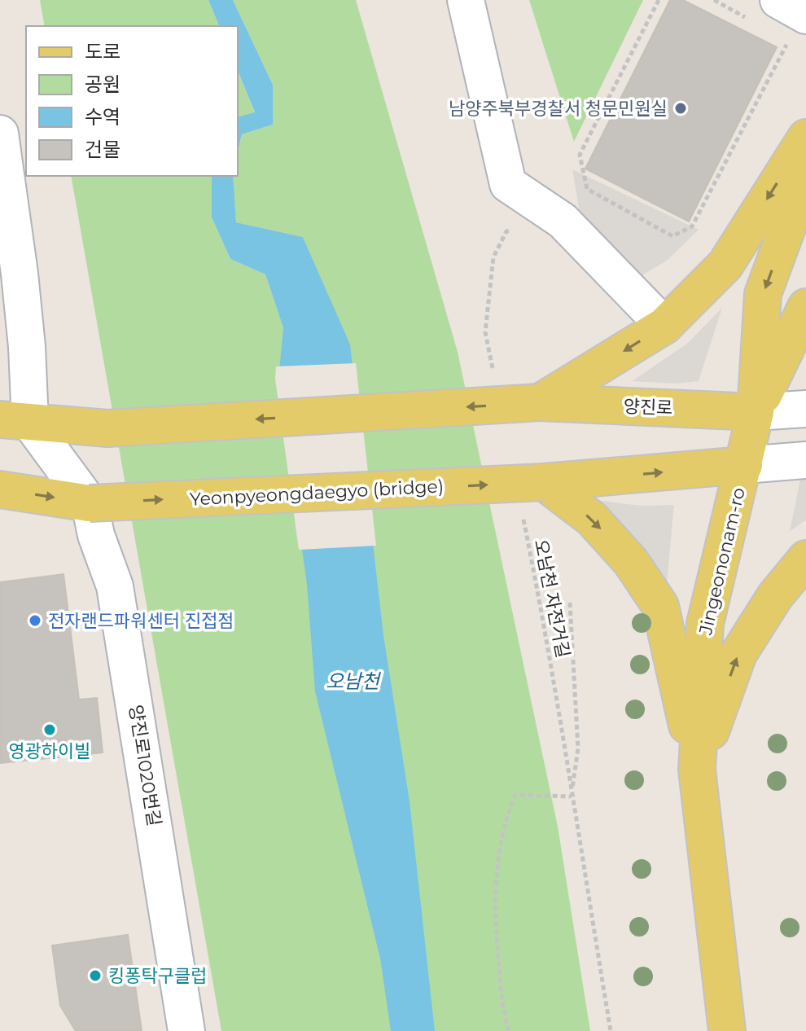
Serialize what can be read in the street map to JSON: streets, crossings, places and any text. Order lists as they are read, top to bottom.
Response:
{
  "streets": {
    "main road": ["양진로", "Yeonpyeongdaegyo (bridge)", "Jingeononam-ro"],
    "street": ["양진로1020번길"],
    "path": ["오남천 자전거길"]
  },
  "crossings": [
    ["양진로", "Jingeononam-ro"],
    ["Yeonpyeongdaegyo (bridge)", "양진로1020번길"]
  ],
  "one_way": ["양진로", "Yeonpyeongdaegyo (bridge)"],
  "water": ["오남천"],
  "places": [
    "남양주북부경찰서 청문민원실",
    "전자랜드파워센터 진접점",
    "영광하이빌",
    "킹퐁탁구클럽"
  ],
  "legend": [
    "도로",
    "공원",
    "수역",
    "건물"
  ]
}
